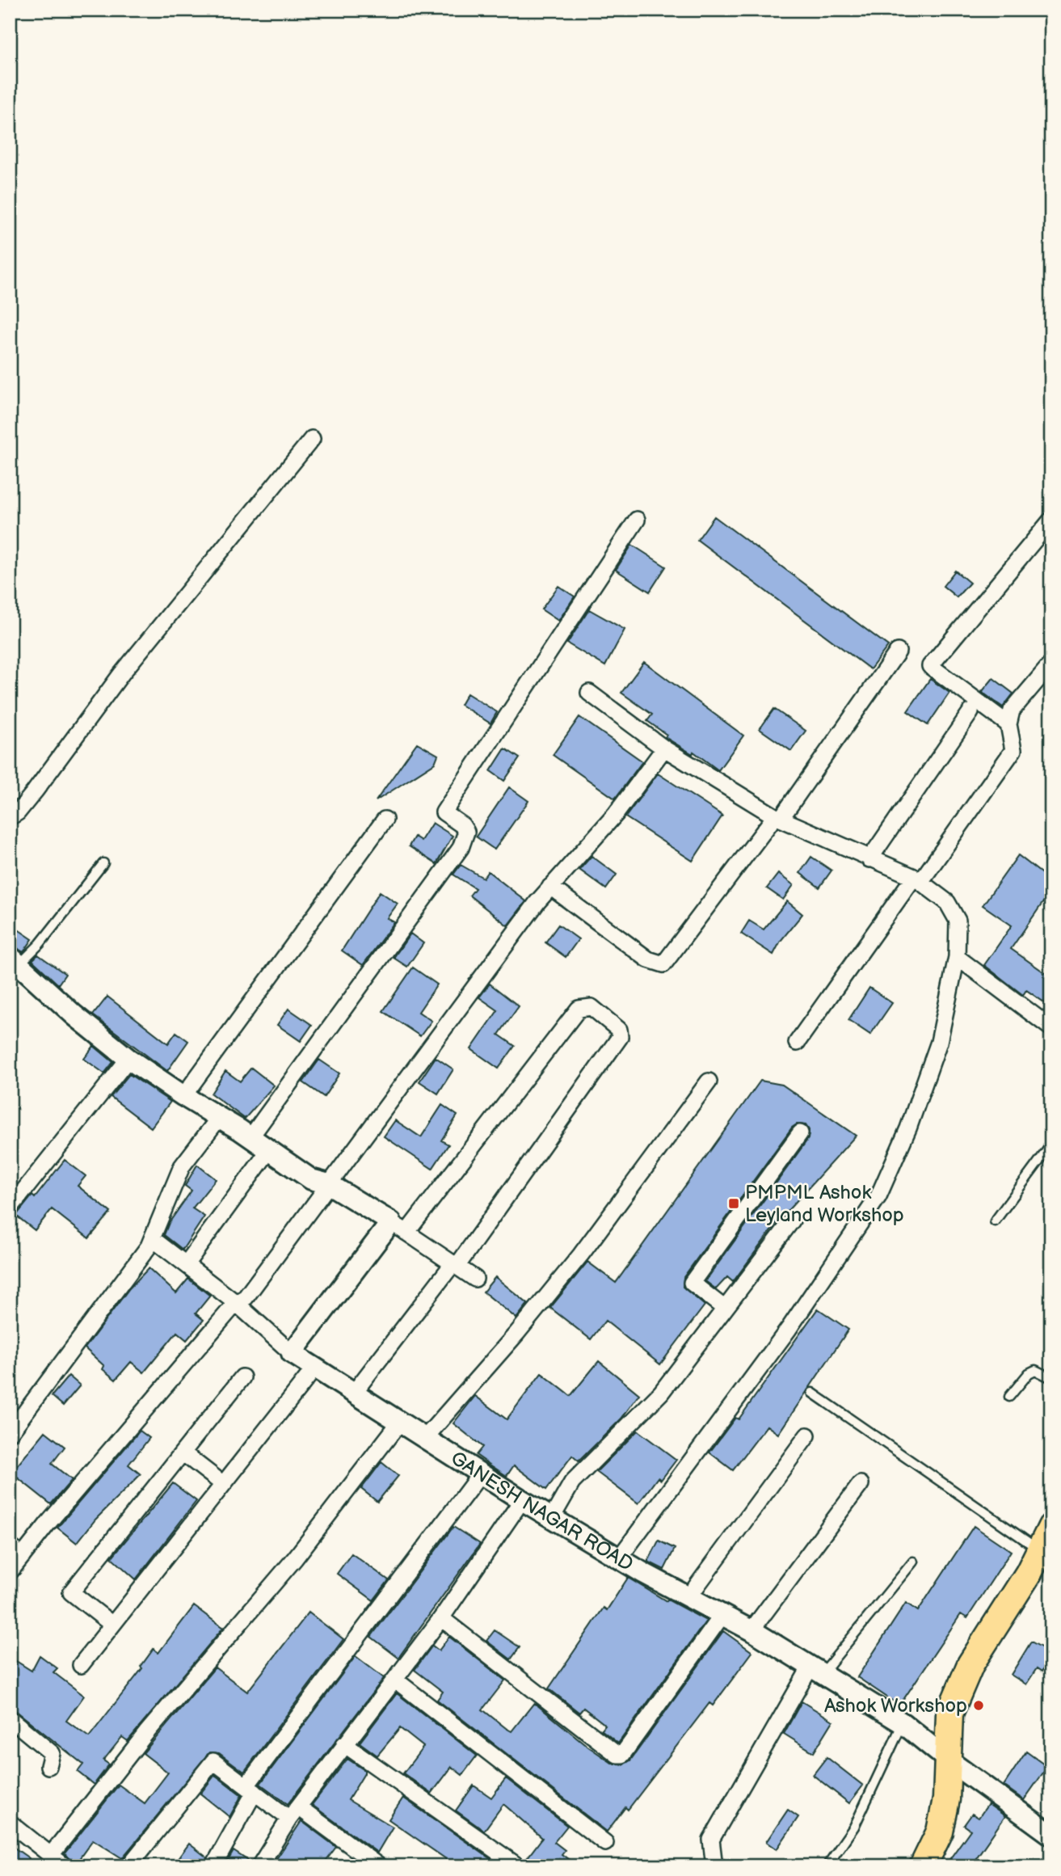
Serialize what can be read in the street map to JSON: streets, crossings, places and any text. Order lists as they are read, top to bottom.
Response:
{
  "streets": {
    "street": ["GANESH NAGAR ROAD"]
  },
  "places": {
    "transit": ["PMPML Ashok Leyland Workshop"],
    "other": ["Ashok Workshop"]
  }
}
